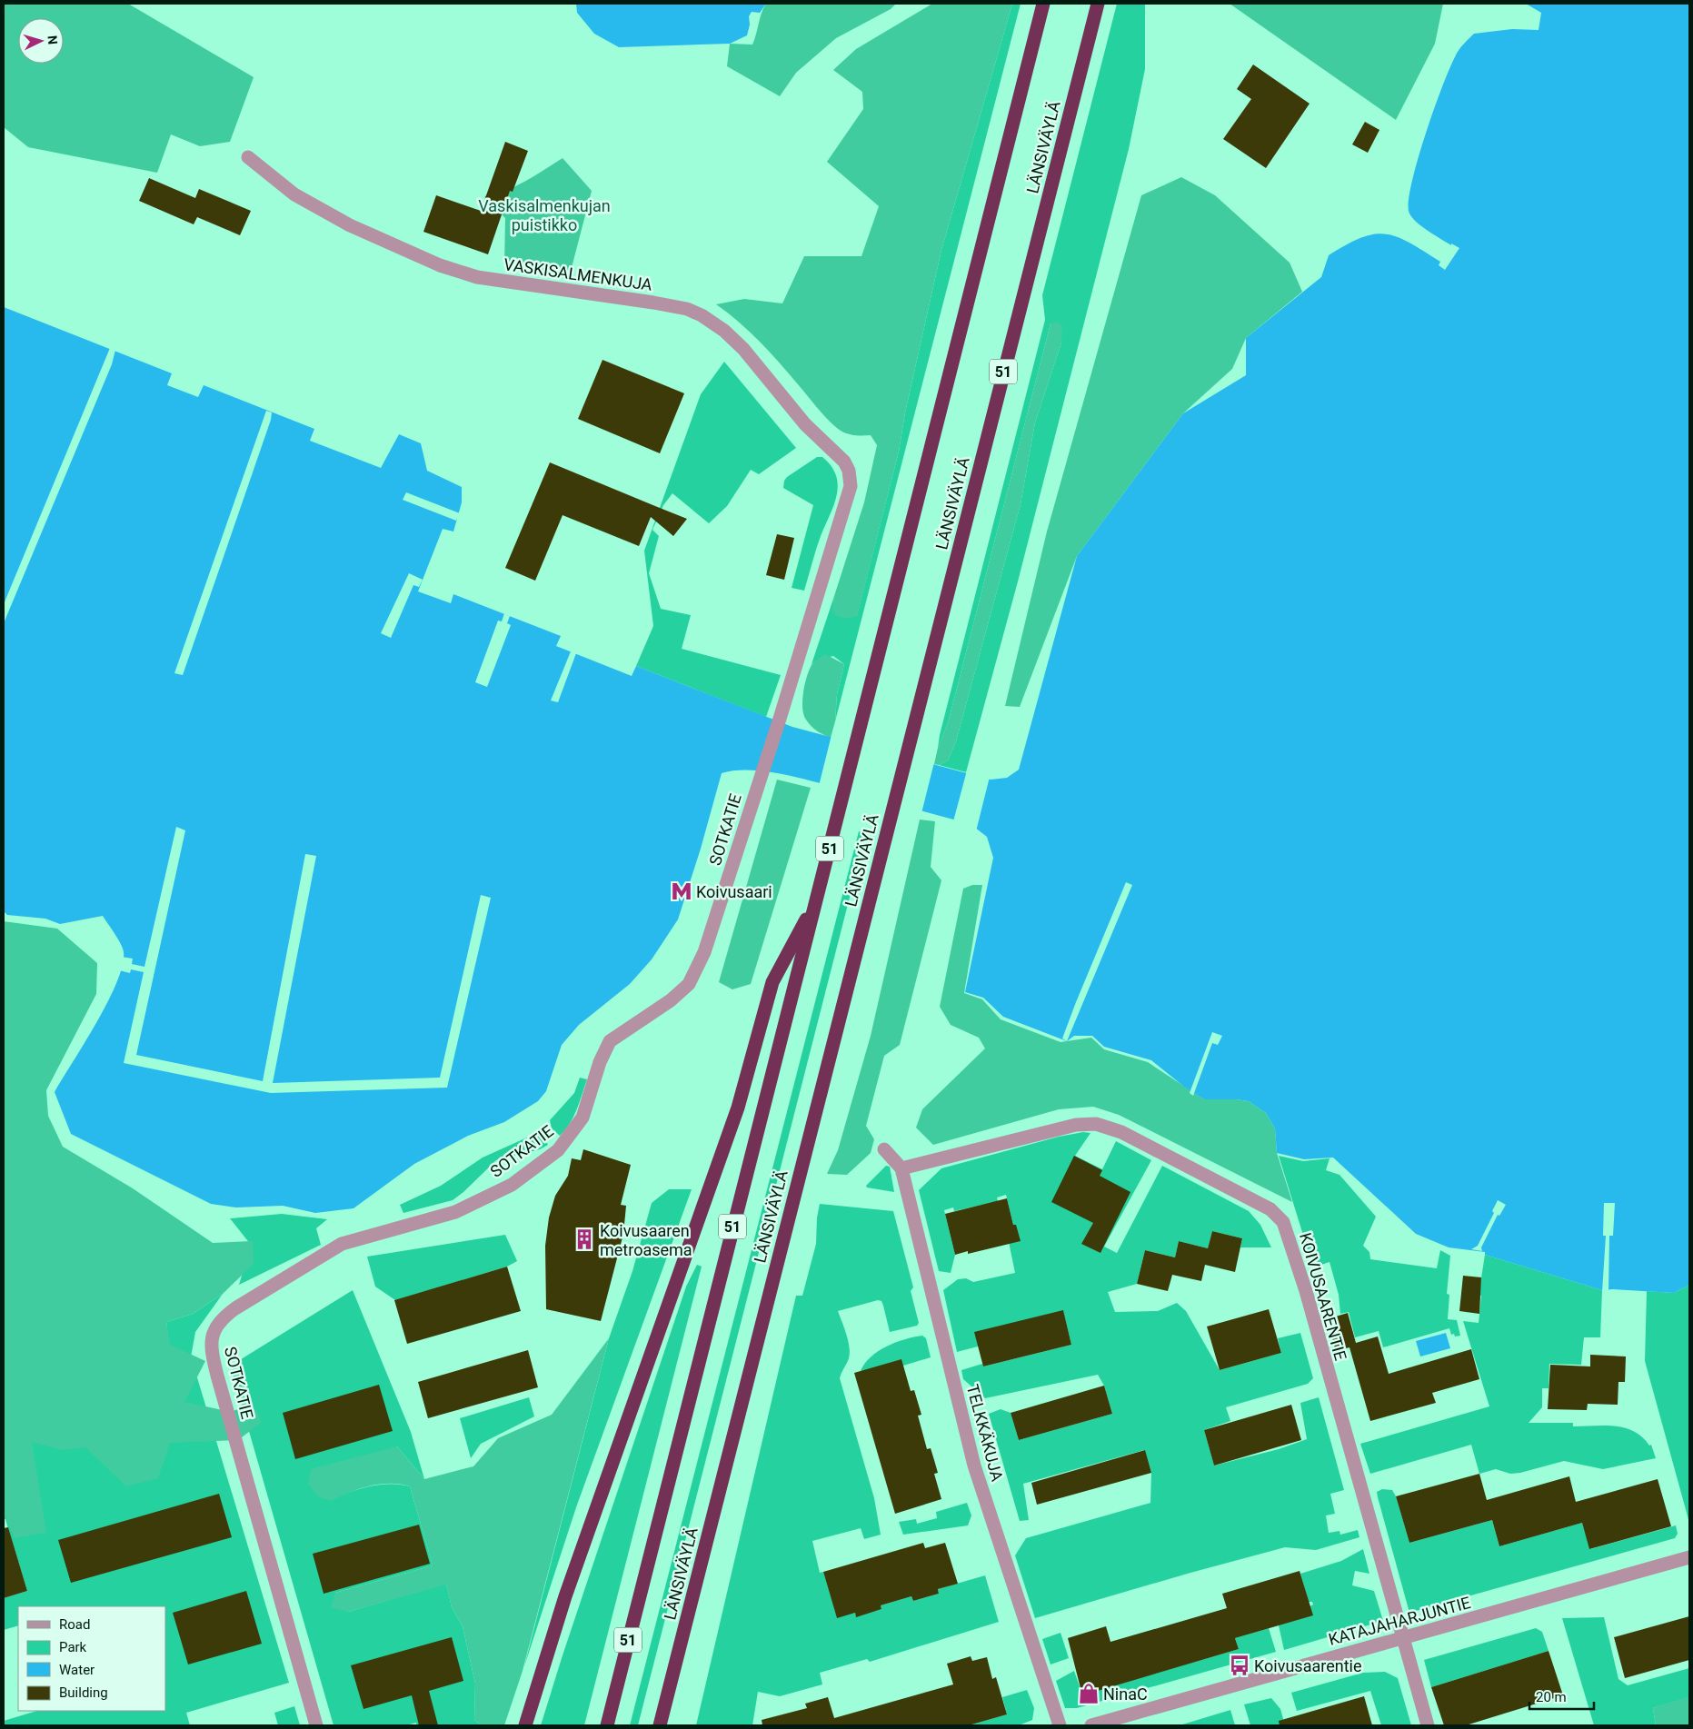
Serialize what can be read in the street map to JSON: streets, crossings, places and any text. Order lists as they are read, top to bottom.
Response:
{
  "streets": {
    "highway": ["LÄNSIVÄYLÄ", "51"],
    "street": [
      "VASKISALMENKUJA",
      "SOTKATIE",
      "KOIVUSAARENTIE",
      "TELKKÄKUJA",
      "KATAJAHARJUNTIE"
    ]
  },
  "crossings": [
    ["VASKISALMENKUJA", "SOTKATIE"],
    ["KOIVUSAARENTIE", "TELKKÄKUJA"],
    ["KOIVUSAARENTIE", "KATAJAHARJUNTIE"]
  ],
  "parks": ["Vaskisalmenkujan puistikko"],
  "places": {
    "metro station": ["Koivusaari"],
    "building": ["Koivusaaren metroasema"],
    "bus stop": ["Koivusaarentie"],
    "shop": ["NinaC"]
  },
  "legend": [
    "Road",
    "Park",
    "Water",
    "Building"
  ],
  "scale_bar": "20 m",
  "north": "right"
}
